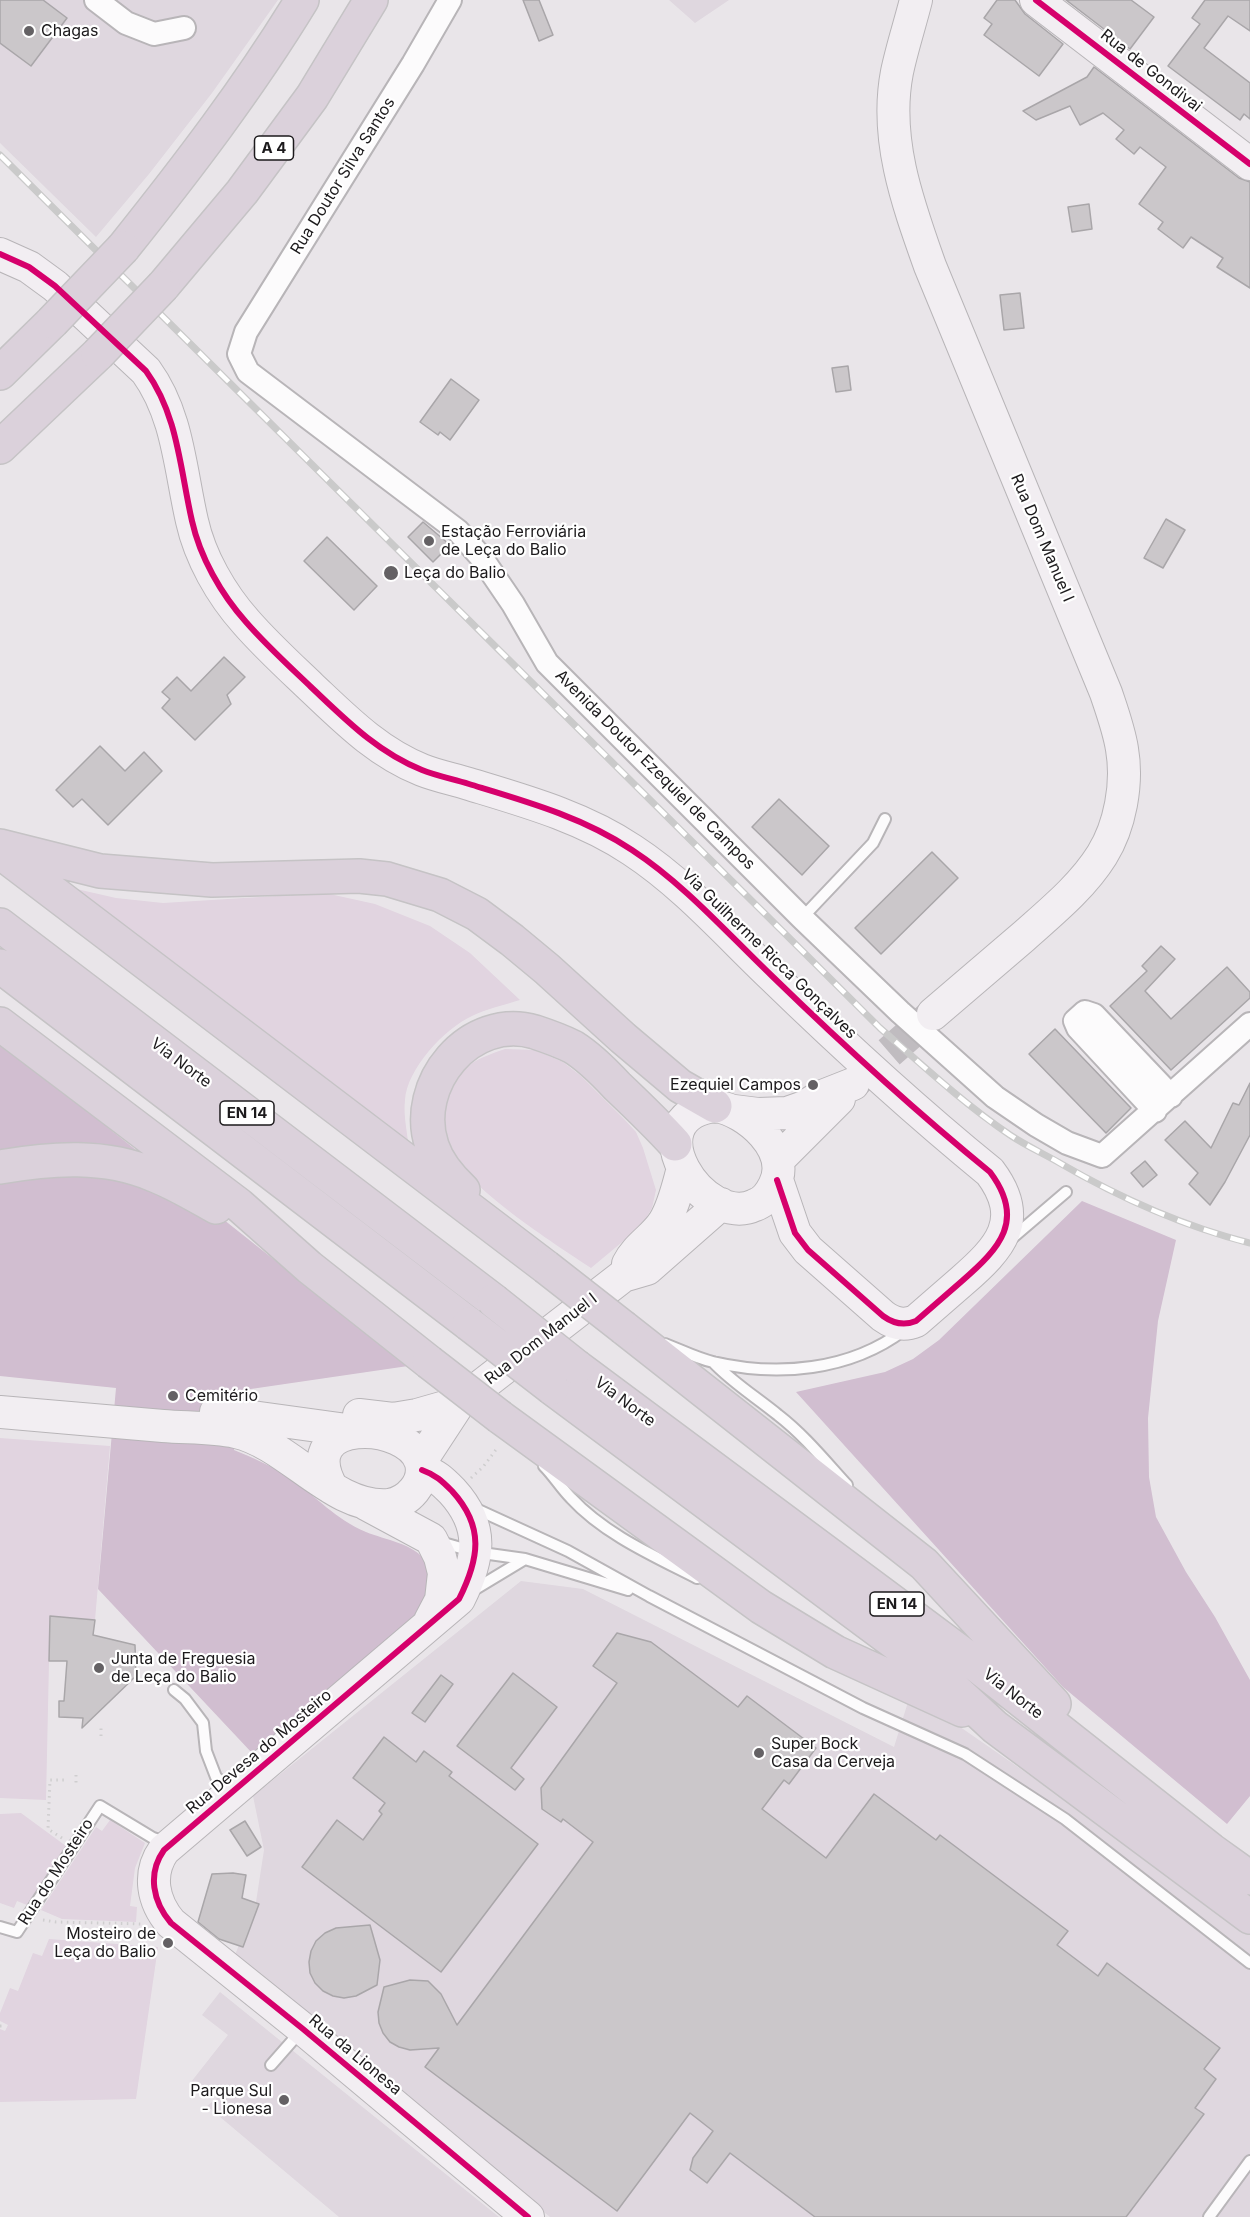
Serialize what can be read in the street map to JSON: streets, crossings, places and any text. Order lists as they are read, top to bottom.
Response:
{
  "streets": {
    "highway": ["A 4", "Via Norte", "EN 14"],
    "main road": [
      "Rua de Gondivai",
      "Rua Dom Manuel I",
      "Via Guilherme Ricca Gonçalves",
      "Rua Devesa do Mosteiro",
      "Rua da Lionesa"
    ],
    "street": ["Rua Doutor Silva Santos", "Avenida Doutor Ezequiel de Campos"],
    "lane": ["Rua do Mosteiro"]
  },
  "crossings": [
    ["Rua Doutor Silva Santos", "Avenida Doutor Ezequiel de Campos"],
    ["Rua Devesa do Mosteiro", "Rua do Mosteiro"],
    ["Rua Devesa do Mosteiro", "Rua da Lionesa"]
  ],
  "places": [
    "Chagas",
    "Estação Ferroviária de Leça do Balio",
    "Leça do Balio",
    "Ezequiel Campos",
    "Cemitério",
    "Junta de Freguesia de Leça do Balio",
    "Super Bock Casa da Cerveja",
    "Mosteiro de Leça do Balio",
    "Parque Sul - Lionesa"
  ]
}
